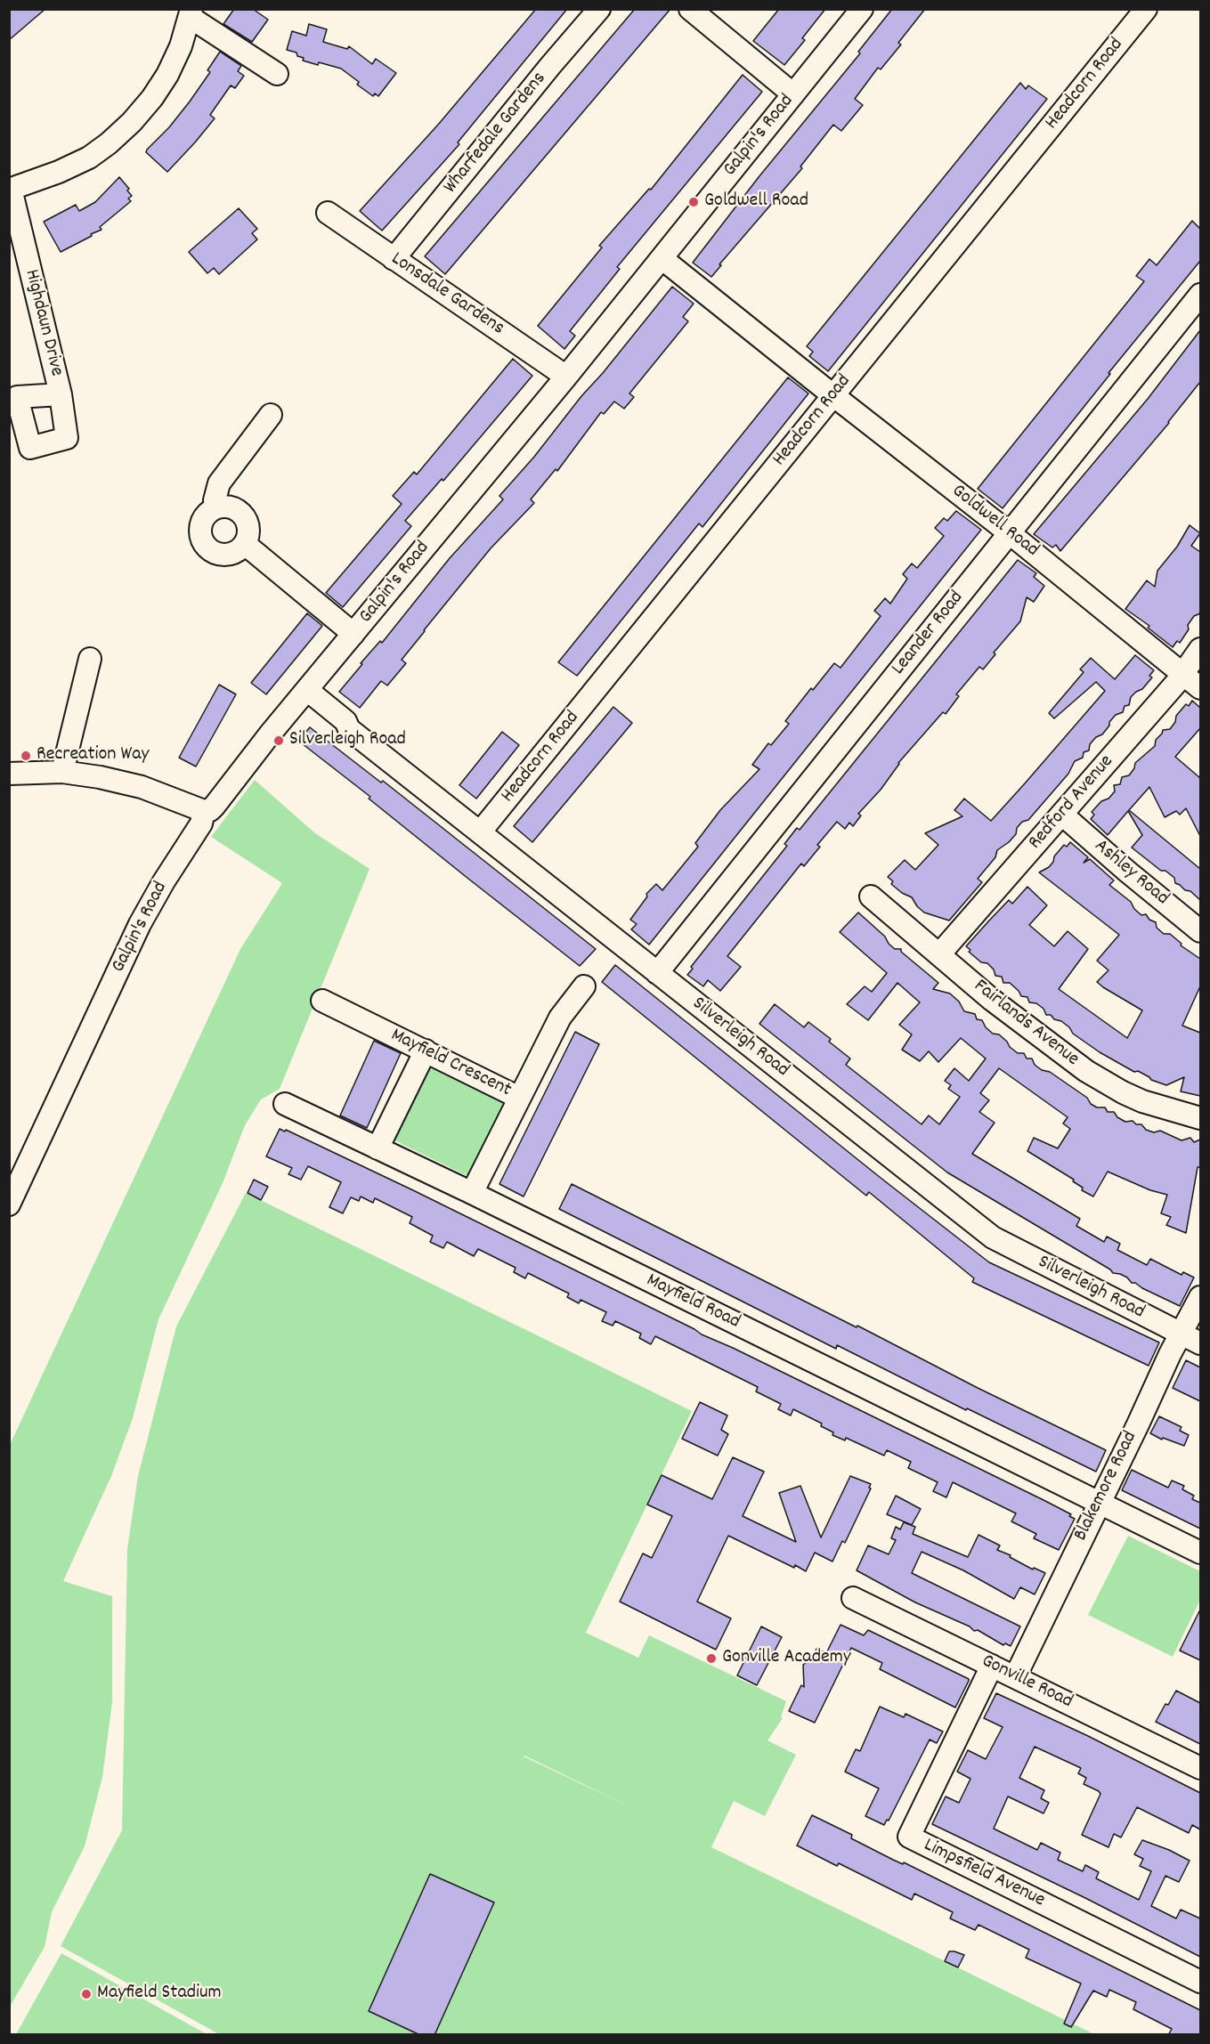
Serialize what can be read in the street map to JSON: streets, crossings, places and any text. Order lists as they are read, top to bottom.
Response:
{
  "streets": {
    "street": [
      "Headcorn Road",
      "Wharfedale Gardens",
      "Galpin's Road",
      "Lonsdale Gardens",
      "Highdaun Drive",
      "Goldwell Road",
      "Leander Road",
      "Redford Avenue",
      "Ashley Road",
      "Fairlands Avenue",
      "Silverleigh Road",
      "Mayfield Crescent",
      "Mayfield Road",
      "Blakemore Road",
      "Gonville Road",
      "Limpsfield Avenue"
    ]
  },
  "crossings": [
    ["Headcorn Road", "Goldwell Road"],
    ["Headcorn Road", "Silverleigh Road"],
    ["Wharfedale Gardens", "Lonsdale Gardens"],
    ["Galpin's Road", "Lonsdale Gardens"],
    ["Galpin's Road", "Goldwell Road"],
    ["Galpin's Road", "Silverleigh Road"],
    ["Goldwell Road", "Leander Road"],
    ["Goldwell Road", "Redford Avenue"],
    ["Leander Road", "Silverleigh Road"],
    ["Redford Avenue", "Ashley Road"],
    ["Redford Avenue", "Fairlands Avenue"],
    ["Silverleigh Road", "Blakemore Road"],
    ["Mayfield Road", "Blakemore Road"],
    ["Blakemore Road", "Gonville Road"],
    ["Gonville Road", "Limpsfield Avenue"]
  ],
  "places": [
    "Goldwell Road",
    "Silverleigh Road",
    "Recreation Way",
    "Gonville Academy",
    "Mayfield Stadium"
  ]
}
